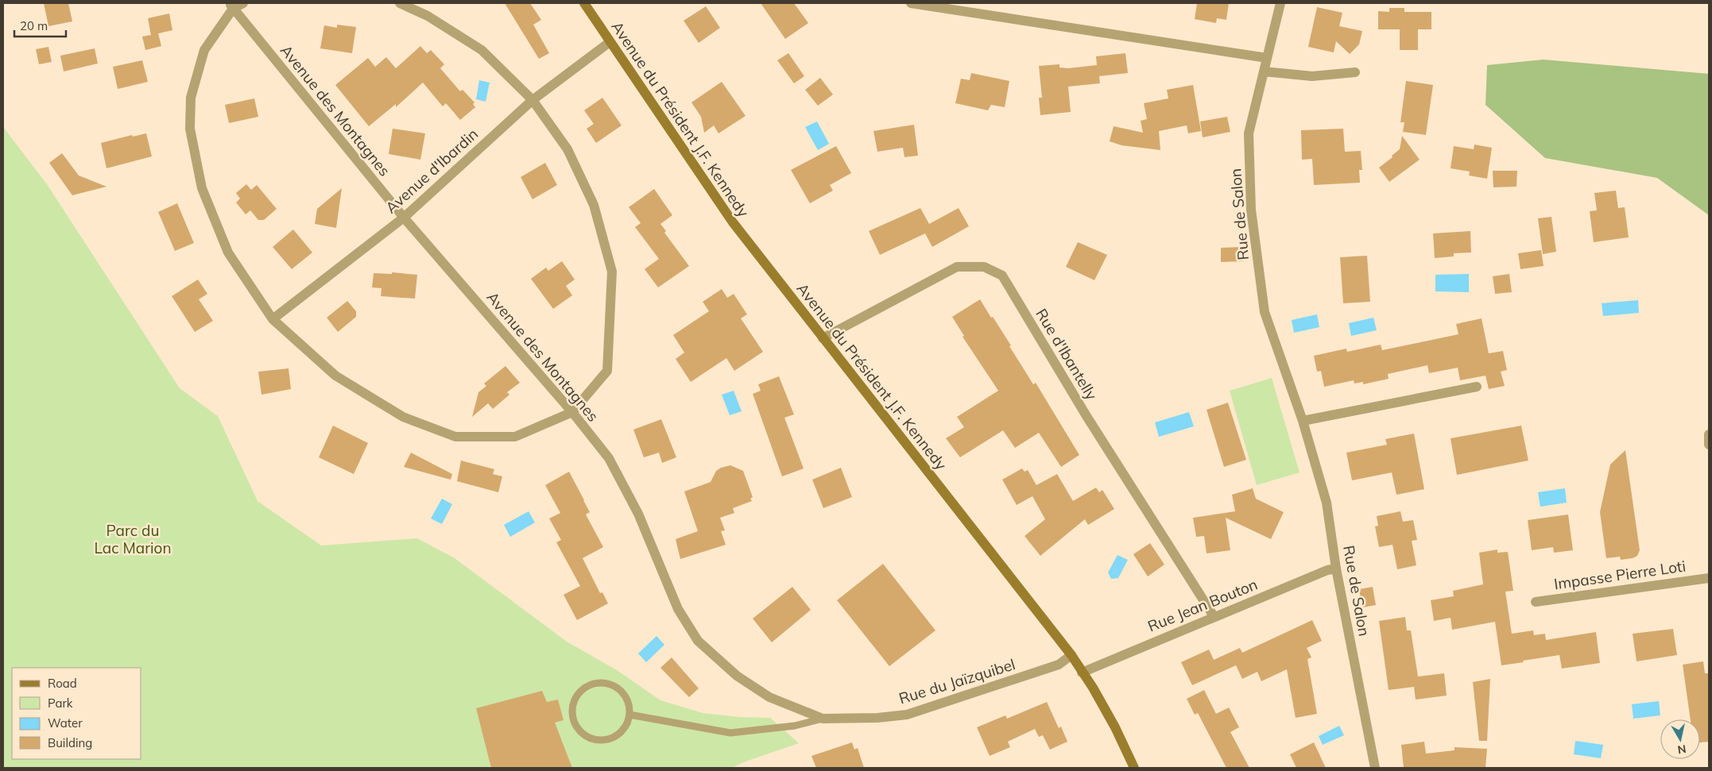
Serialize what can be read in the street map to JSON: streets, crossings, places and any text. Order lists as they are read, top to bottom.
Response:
{
  "streets": {
    "street": [
      "Avenue des Montagnes",
      "Avenue du Président J.F. Kennedy",
      "Avenue d'Ibardin",
      "Rue de Salon",
      "Rue d'Ibantelly",
      "Impasse Pierre Loti",
      "Rue Jean Bouton",
      "Rue du Jaïzquibel"
    ]
  },
  "crossings": [
    ["Avenue des Montagnes", "Avenue d'Ibardin"],
    ["Avenue des Montagnes", "Rue du Jaïzquibel"],
    ["Avenue du Président J.F. Kennedy", "Avenue d'Ibardin"],
    ["Avenue du Président J.F. Kennedy", "Rue d'Ibantelly"],
    ["Avenue du Président J.F. Kennedy", "Rue Jean Bouton"],
    ["Avenue du Président J.F. Kennedy", "Rue du Jaïzquibel"],
    ["Rue de Salon", "Rue Jean Bouton"],
    ["Rue d'Ibantelly", "Rue Jean Bouton"]
  ],
  "parks": ["Parc du Lac Marion"],
  "legend": [
    "Road",
    "Park",
    "Water",
    "Building"
  ],
  "scale_bar": "20 m",
  "north": "bottom"
}
